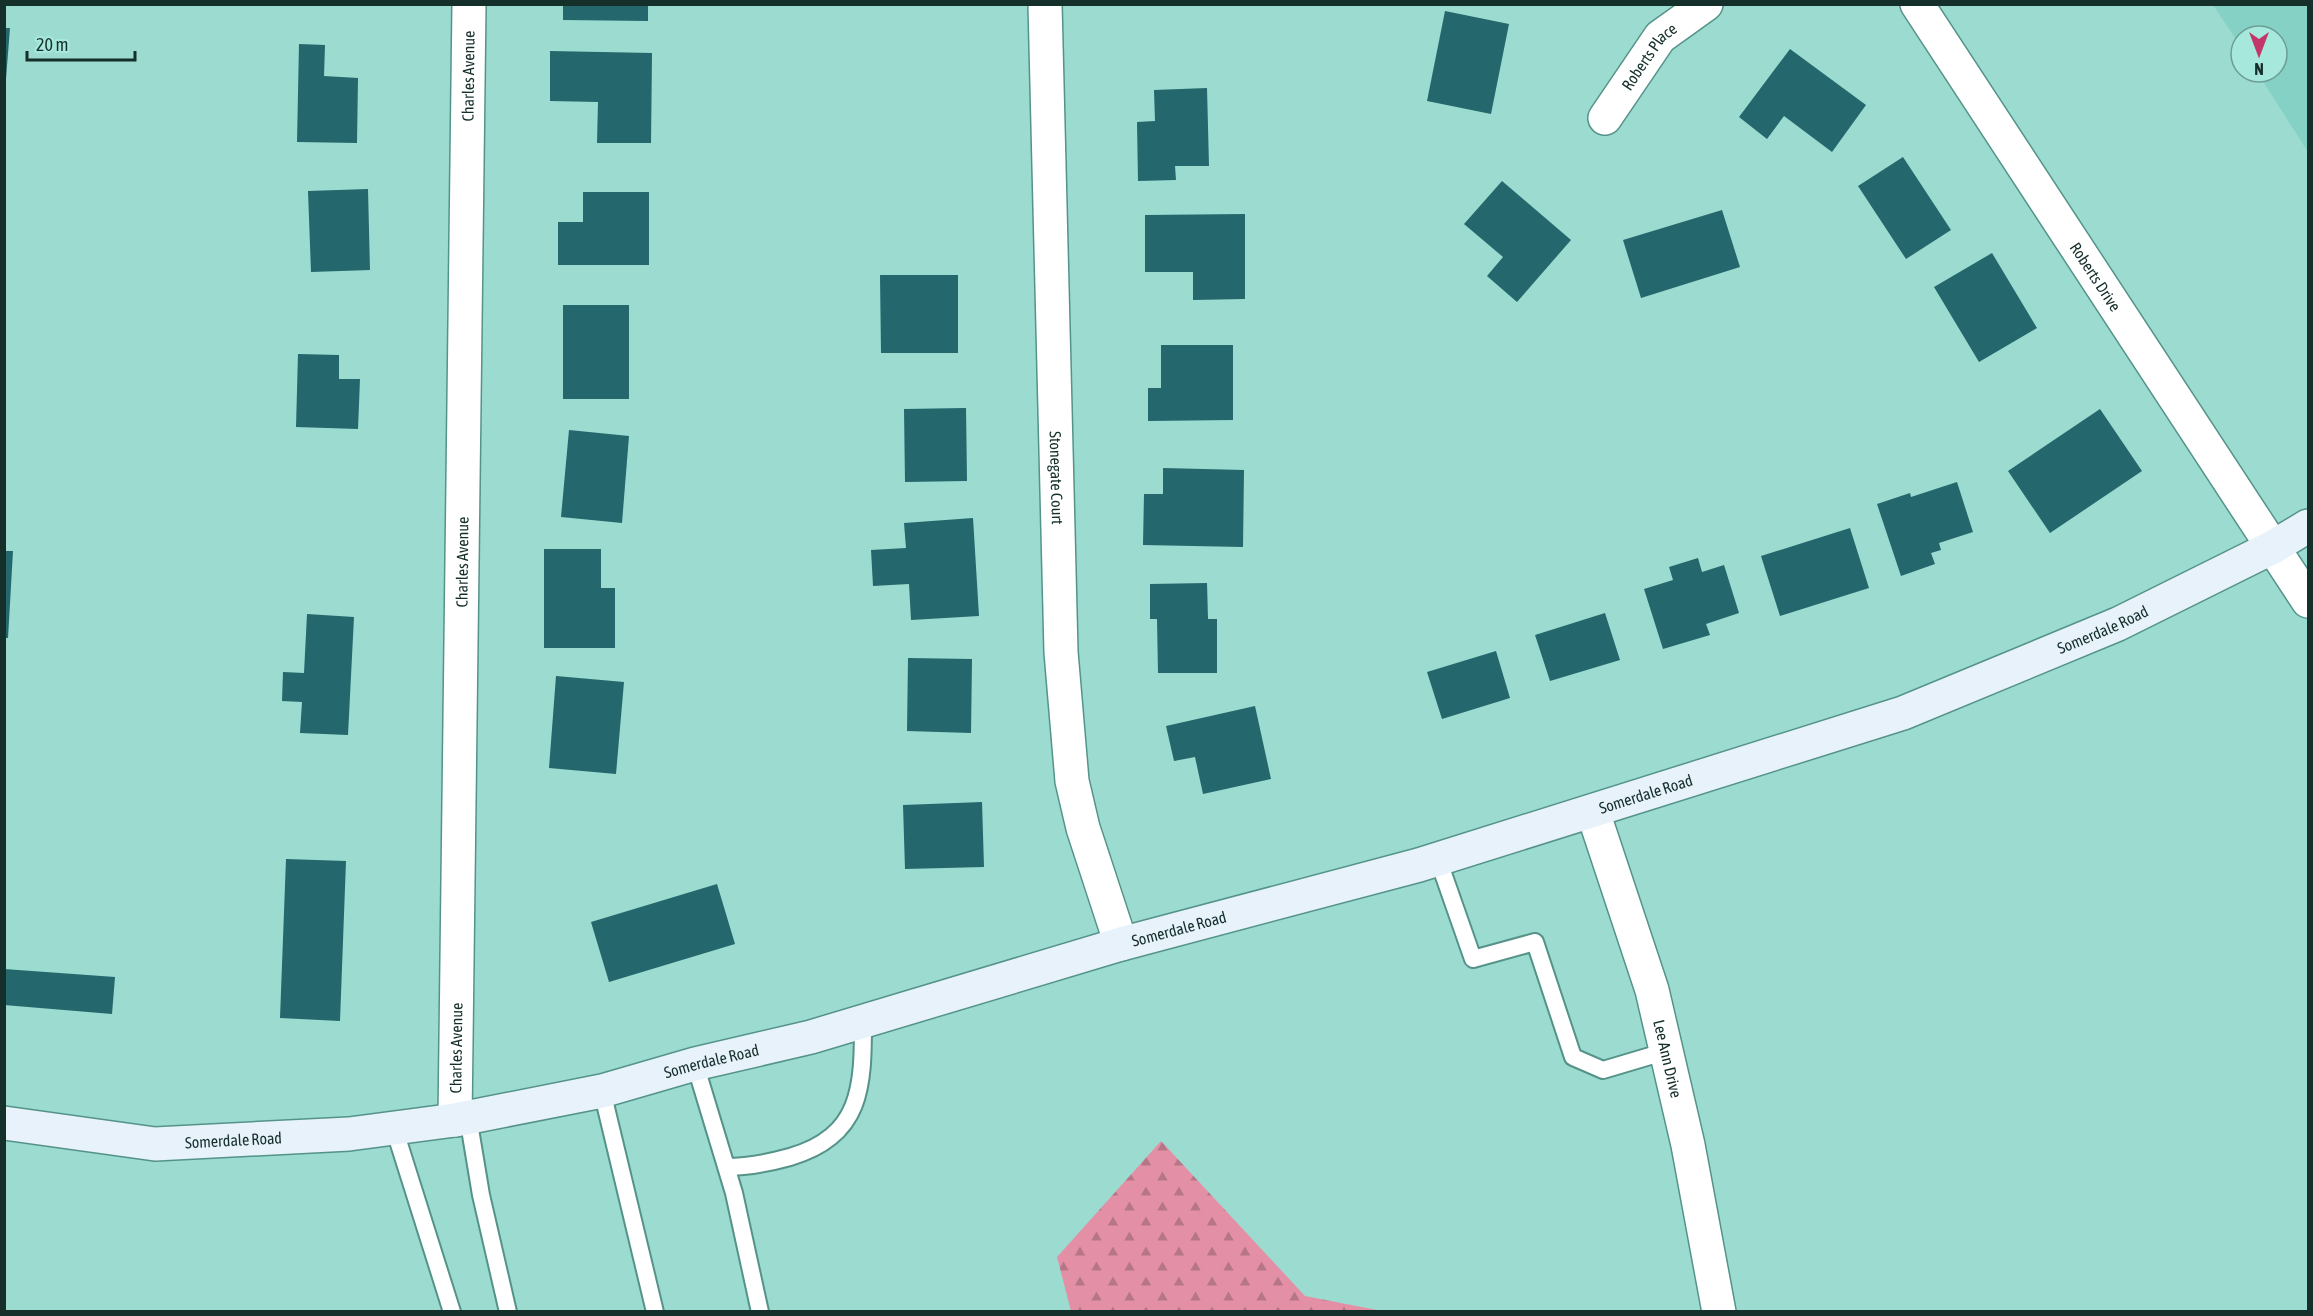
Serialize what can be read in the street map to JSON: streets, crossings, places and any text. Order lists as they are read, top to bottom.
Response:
{
  "streets": {
    "main road": ["Somerdale Road"],
    "street": [
      "Roberts Place",
      "Charles Avenue",
      "Roberts Drive",
      "Stonegate Court",
      "Lee Ann Drive"
    ]
  },
  "crossings": [
    ["Charles Avenue", "Somerdale Road"],
    ["Roberts Drive", "Somerdale Road"],
    ["Stonegate Court", "Somerdale Road"],
    ["Somerdale Road", "Lee Ann Drive"]
  ],
  "scale_bar": "20 m",
  "north": "bottom"
}
